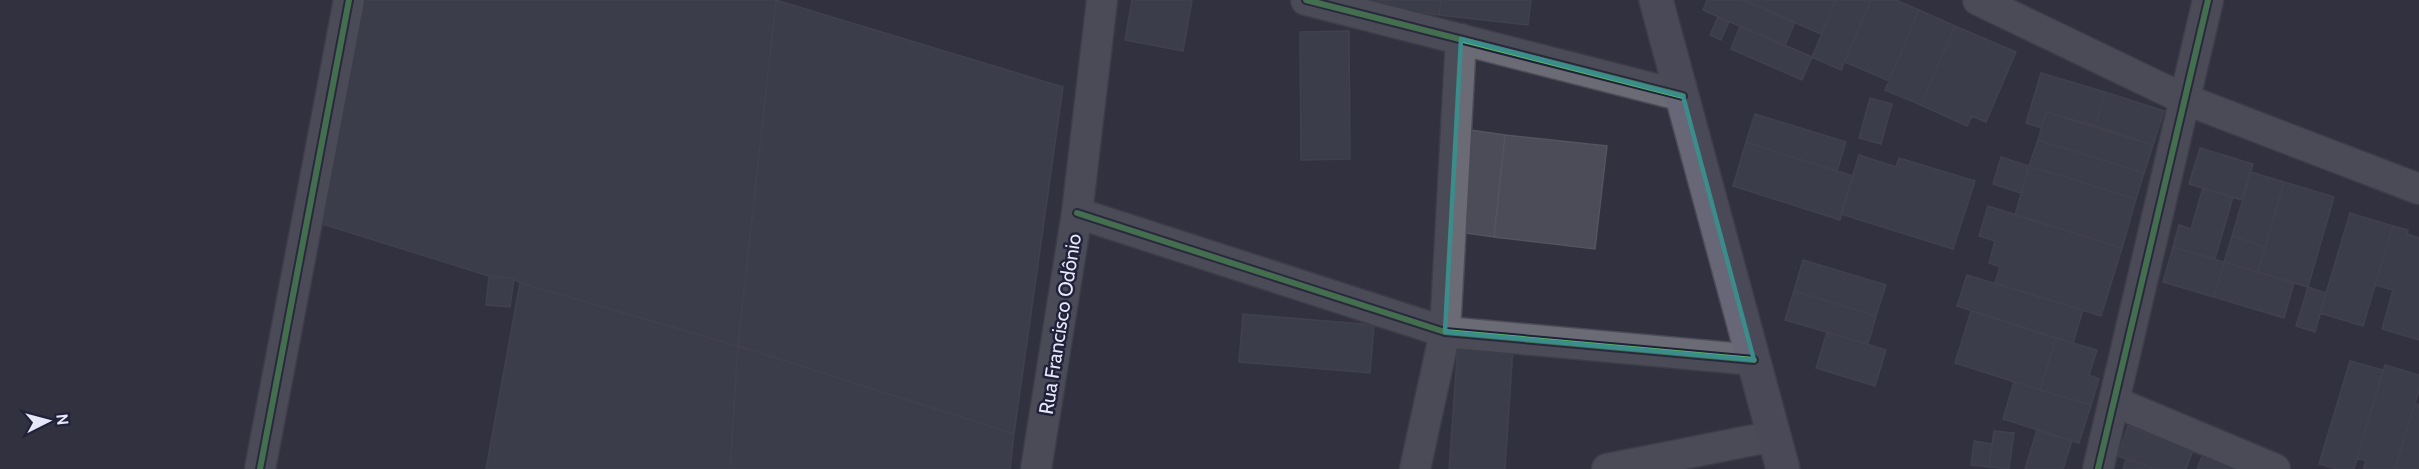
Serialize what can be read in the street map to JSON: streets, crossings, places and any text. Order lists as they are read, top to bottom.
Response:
{
  "streets": {
    "street": ["Rua Francisco Odônio"]
  },
  "north": "right"
}
